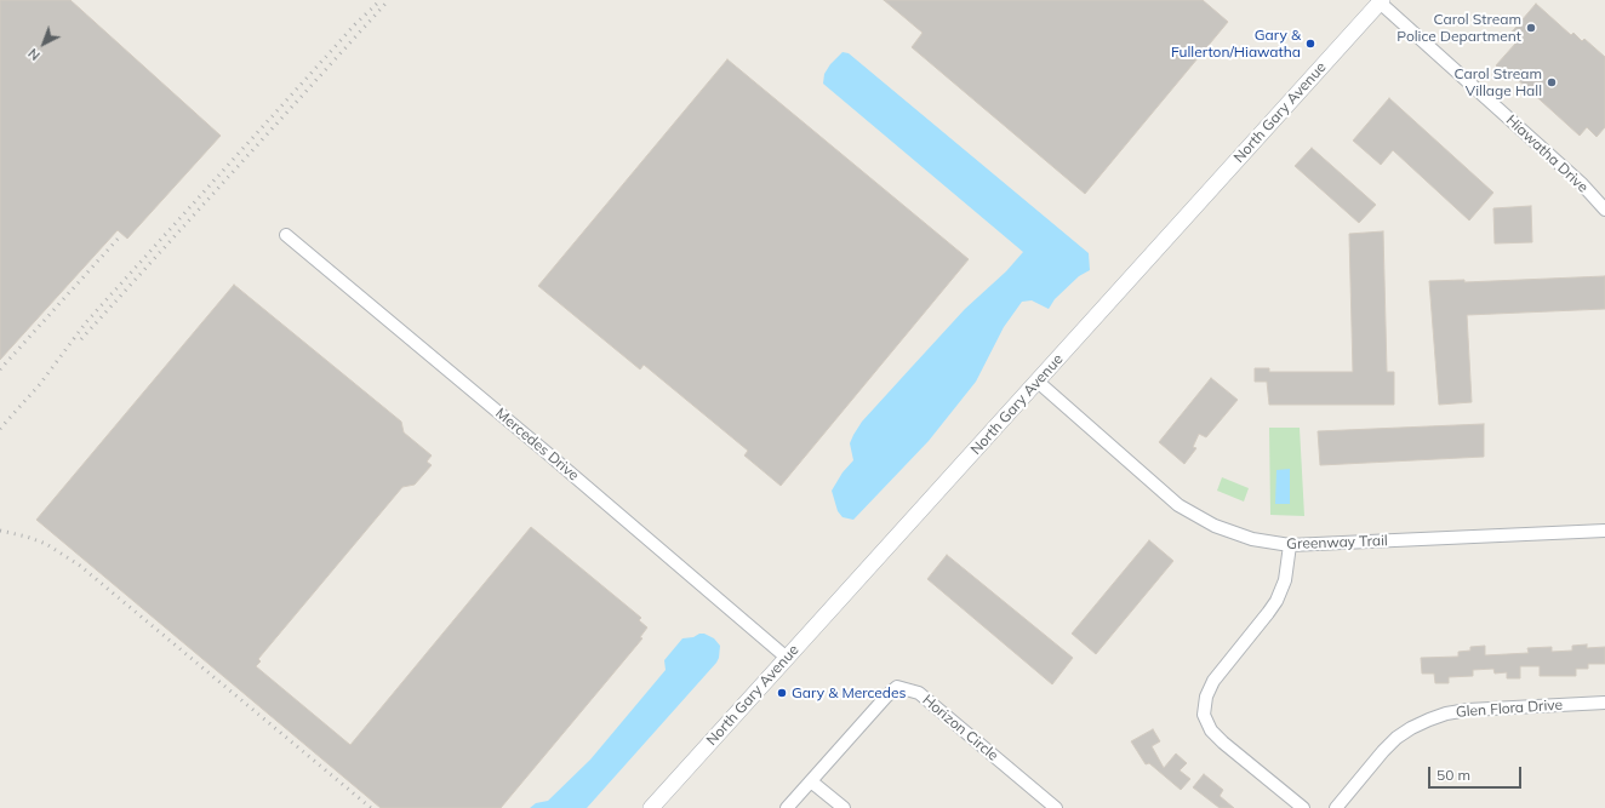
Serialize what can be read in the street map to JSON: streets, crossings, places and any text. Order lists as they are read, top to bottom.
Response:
{
  "streets": {
    "street": [
      "North Gary Avenue",
      "Hiawatha Drive",
      "Mercedes Drive",
      "Greenway Trail",
      "Glen Flora Drive",
      "Horizon Circle"
    ]
  },
  "crossings": [
    ["North Gary Avenue", "Hiawatha Drive"],
    ["North Gary Avenue", "Mercedes Drive"],
    ["North Gary Avenue", "Greenway Trail"]
  ],
  "places": [
    "Carol Stream Police Department",
    "Gary & Fullerton/Hiawatha",
    "Carol Stream Village Hall",
    "Gary & Mercedes"
  ],
  "scale_bar": "50 m",
  "north": "bottom left"
}
